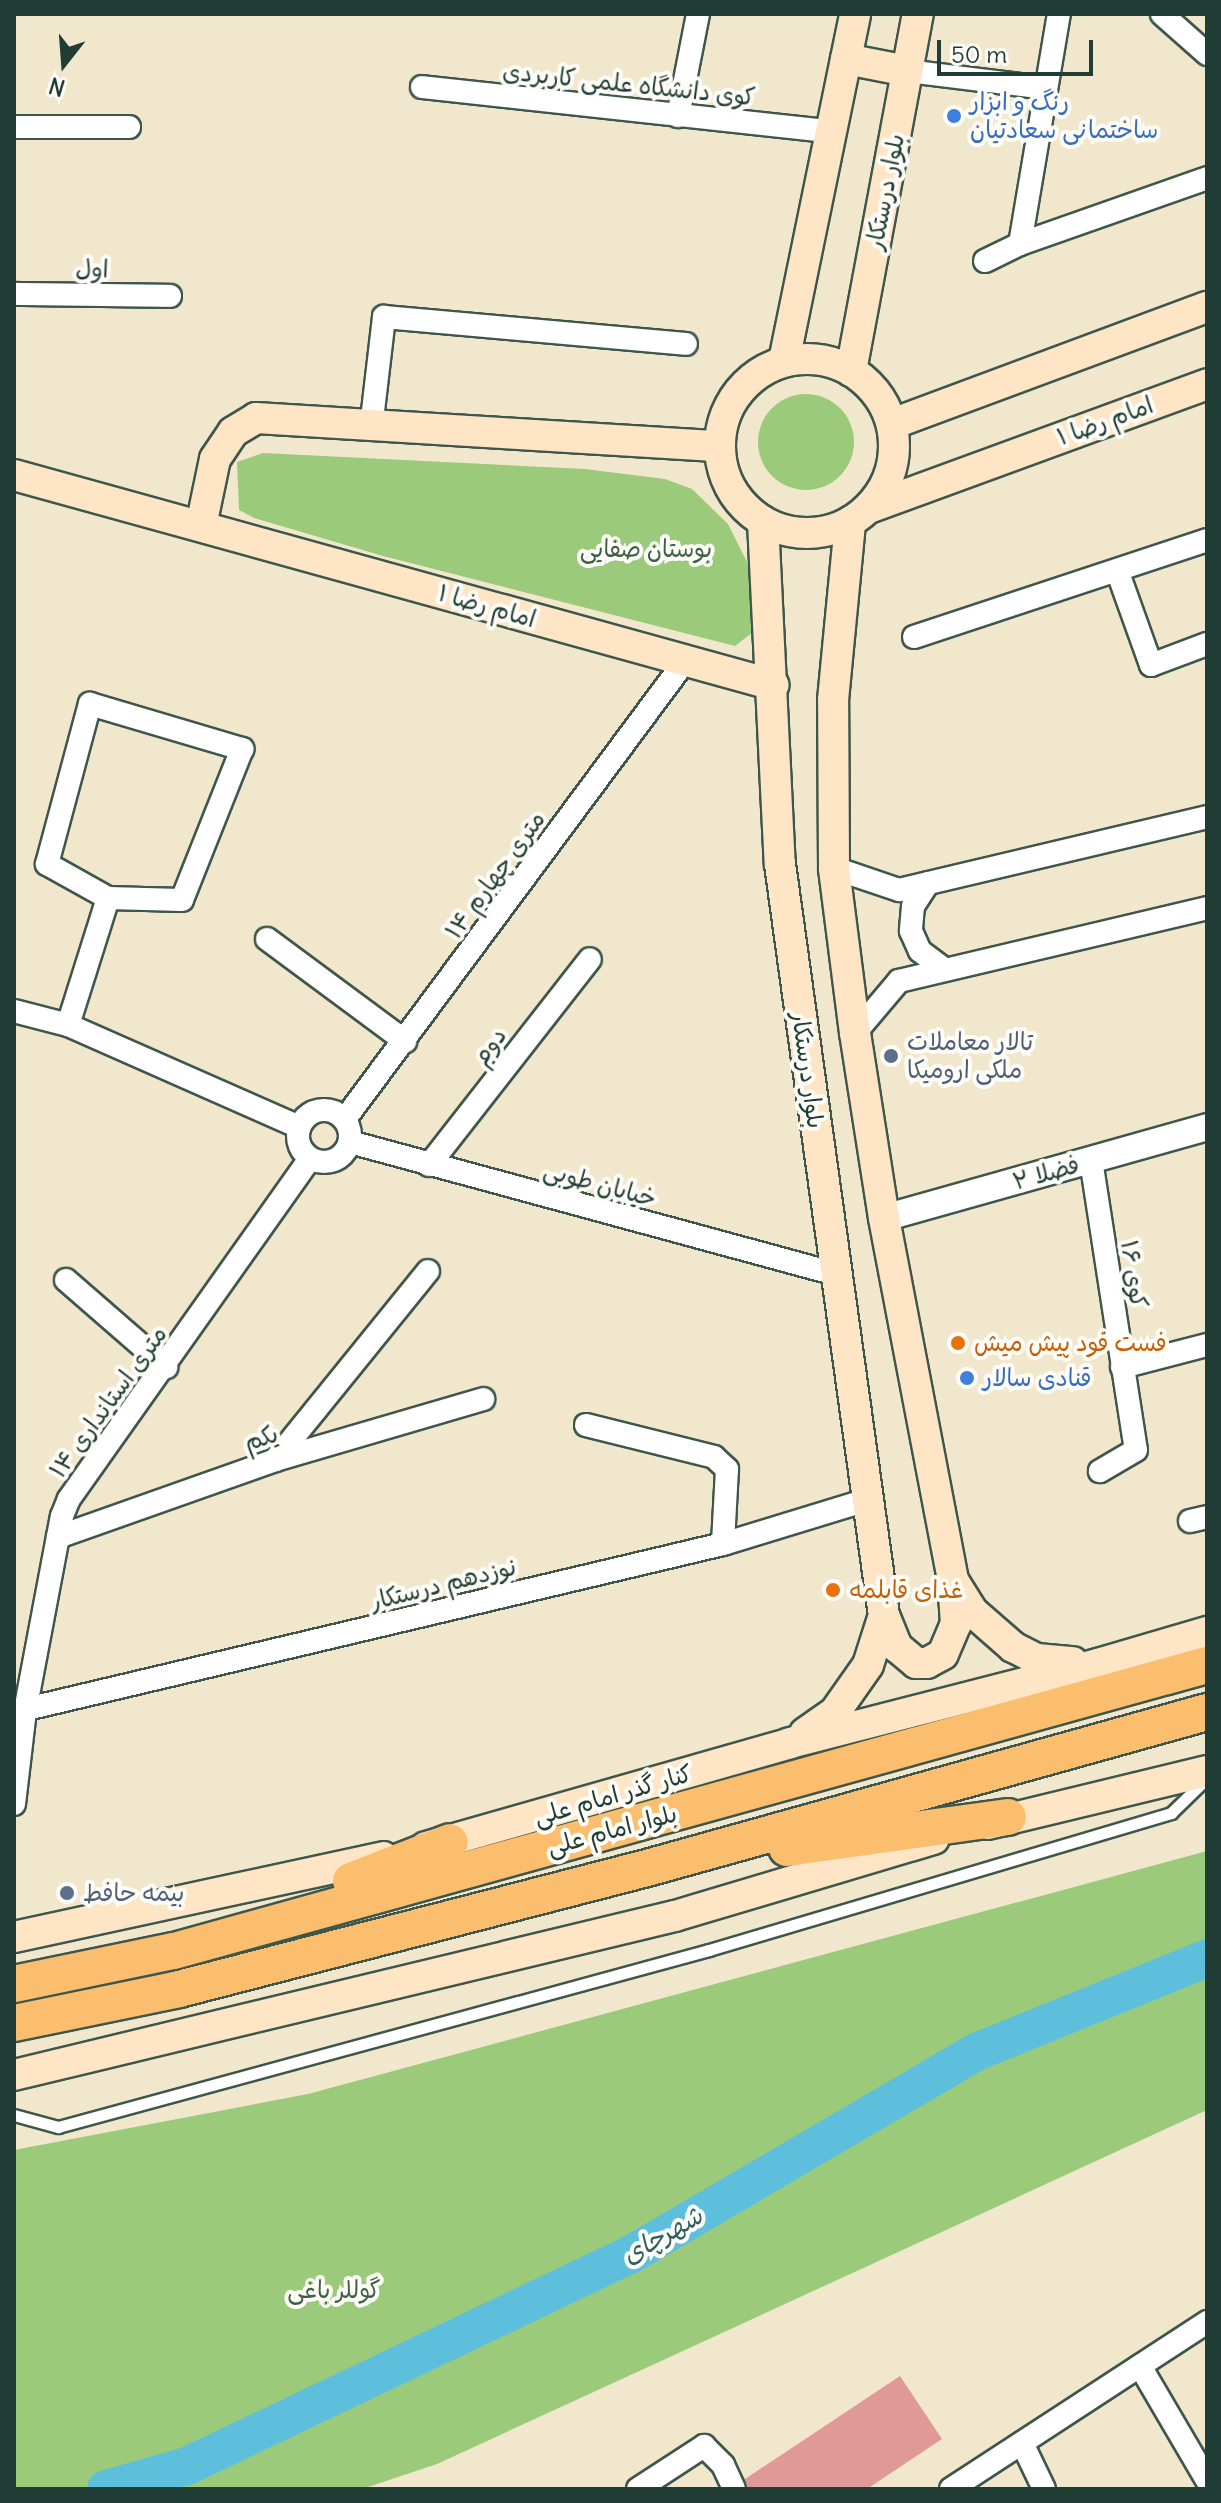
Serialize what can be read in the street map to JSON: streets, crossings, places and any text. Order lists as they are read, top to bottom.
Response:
{
  "streets": {
    "highway": ["بلوار امام علی"],
    "main road": ["بلوار درستکار", "امام رضا ۱", "کنار گذر امام علی"],
    "street": [
      "کوی دانشگاه علمی کاربردی",
      "اول",
      "۱۴ متری چهارم",
      "دوم",
      "فضلا ۲",
      "خیابان طوبی",
      "کوی ۱۶",
      "۱۴ متری استانداری",
      "یکم",
      "نوزدهم درستکار"
    ]
  },
  "crossings": [
    ["بلوار درستکار", "امام رضا ۱"],
    ["بلوار درستکار", "خیابان طوبی"],
    ["بلوار درستکار", "نوزدهم درستکار"],
    ["امام رضا ۱", "۱۴ متری چهارم"],
    ["۱۴ متری چهارم", "خیابان طوبی"],
    ["۱۴ متری چهارم", "۱۴ متری استانداری"],
    ["دوم", "خیابان طوبی"],
    ["فضلا ۲", "کوی ۱۶"],
    ["خیابان طوبی", "۱۴ متری استانداری"],
    ["۱۴ متری استانداری", "یکم"],
    ["۱۴ متری استانداری", "نوزدهم درستکار"]
  ],
  "water": ["شهرچای"],
  "parks": ["بوستان صفایی", "گوللر باغی"],
  "places": [
    "رنگ و ابزار ساختمانی سعادتیان",
    "تالار معاملات ملکی ارومیکا",
    "فست فود پیش میش",
    "قنادی سالار",
    "غذای قابلمه",
    "بیمه حافط"
  ],
  "scale_bar": "50 m",
  "north": "bottom"
}
